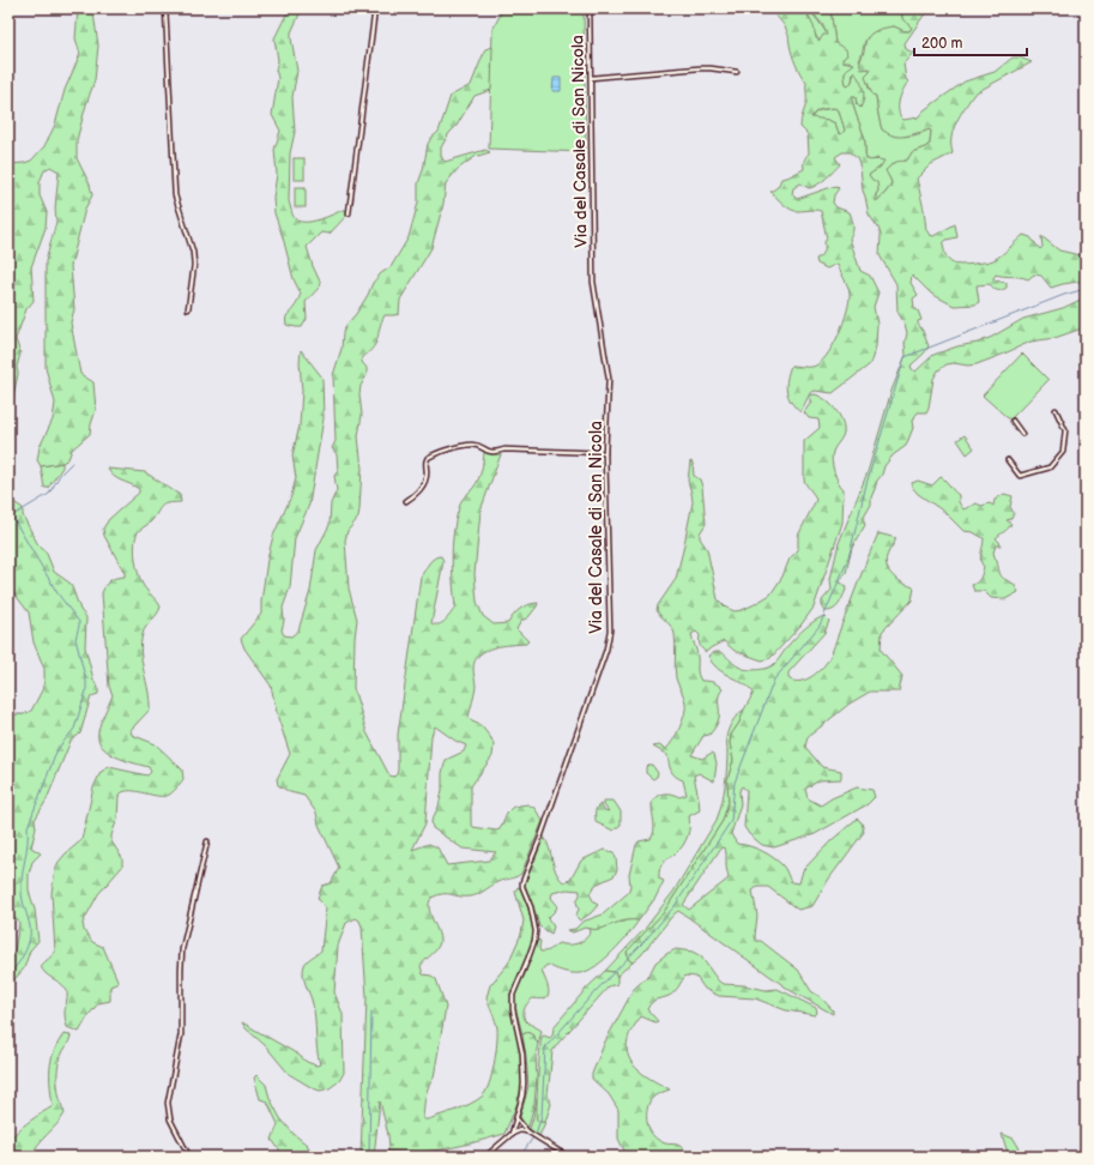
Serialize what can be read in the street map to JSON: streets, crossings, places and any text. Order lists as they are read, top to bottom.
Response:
{
  "streets": {
    "street": ["Via del Casale di San Nicola"]
  },
  "scale_bar": "200 m"
}
